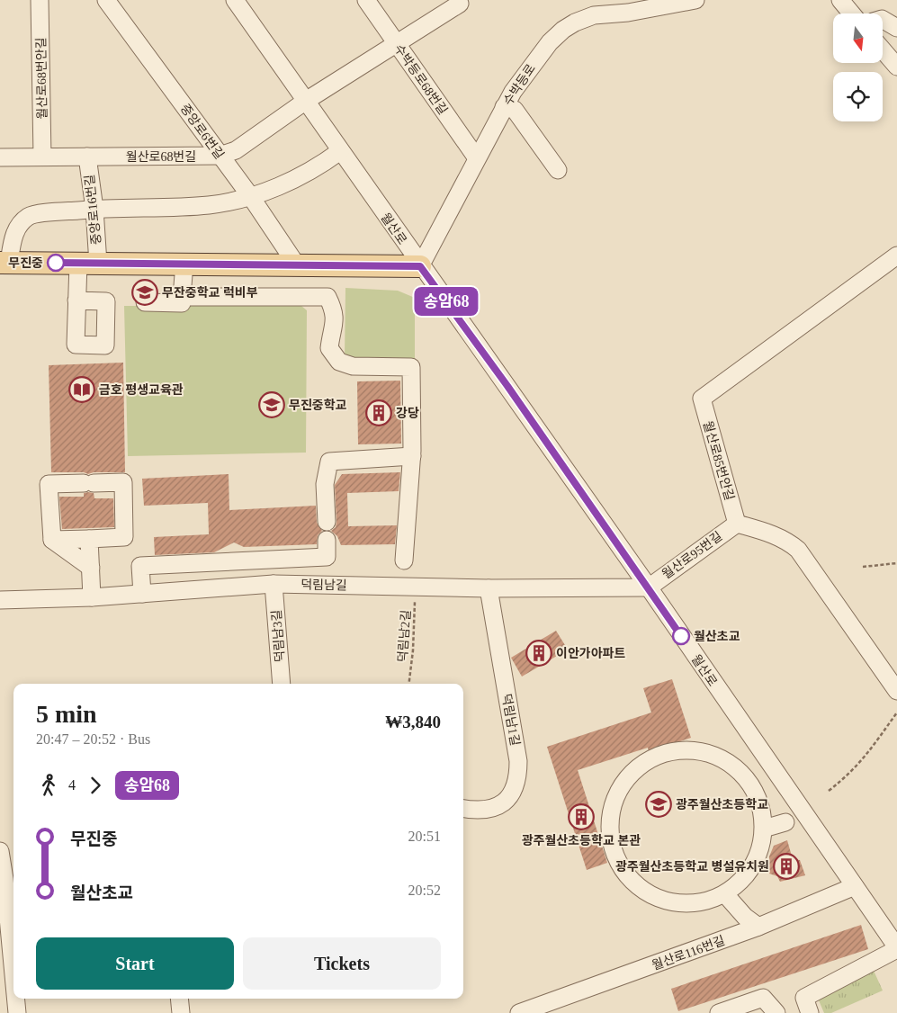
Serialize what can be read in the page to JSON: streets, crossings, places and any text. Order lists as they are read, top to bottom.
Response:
{
  "streets": {
    "street": [
      "월산로68번안길",
      "수박등로68번길",
      "수박등로",
      "중앙로6번길",
      "월산로68번길",
      "중앙로16번길",
      "월산로",
      "월산로85번안길",
      "월산로95번길",
      "덕림남길",
      "덕림남3길",
      "덕림남1길",
      "월산로116번길"
    ],
    "path": ["덕림남2길"]
  },
  "crossings": [
    ["월산로68번안길", "월산로68번길"],
    ["수박등로68번길", "수박등로"],
    ["수박등로68번길", "월산로68번길"],
    ["수박등로", "월산로"],
    ["중앙로6번길", "월산로68번길"],
    ["월산로68번길", "중앙로16번길"],
    ["월산로68번길", "월산로"],
    ["월산로", "월산로95번길"],
    ["월산로", "덕림남길"],
    ["월산로", "월산로116번길"],
    ["월산로85번안길", "월산로95번길"],
    ["월산로95번길", "덕림남길"],
    ["덕림남길", "덕림남3길"],
    ["덕림남길", "덕림남2길"],
    ["덕림남길", "덕림남1길"]
  ],
  "places": {
    "other": ["무진중", "월산초교"],
    "school or university": ["무잔중학교 럭비부", "무진중학교", "광주월산초등학교"],
    "library": ["금호 평생교육관"],
    "building": [
      "강당",
      "이안가아파트",
      "광주월산초등학교 본관",
      "광주월산초등학교 병설유치원"
    ]
  },
  "lines": ["bus line 송암68"],
  "north": "bottom",
  "page": {
    "on_map": "송암68",
    "heading": ["5 min", "20:47 – 20:52 · Bus", "₩3,840"],
    "legs": ["4", "송암68"],
    "list": [
      {
        "name": "무진중",
        "value": "20:51"
      },
      {
        "name": "월산초교",
        "value": "20:52"
      }
    ],
    "buttons": ["Start", "Tickets"]
  }
}
